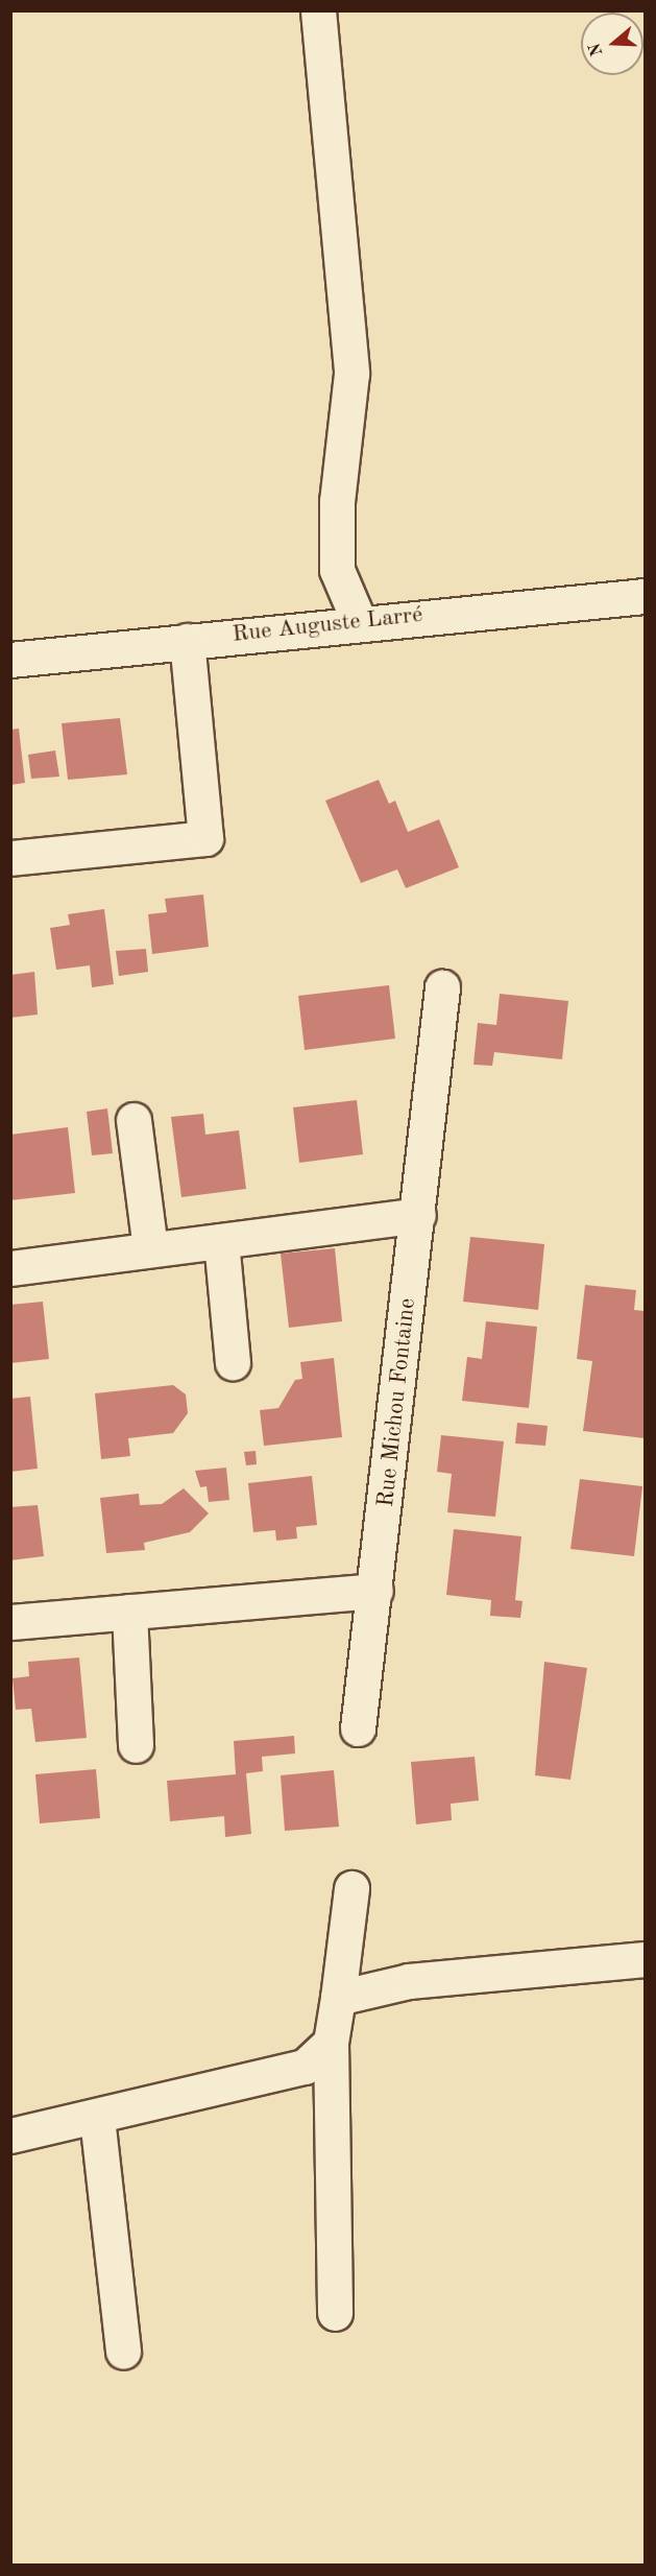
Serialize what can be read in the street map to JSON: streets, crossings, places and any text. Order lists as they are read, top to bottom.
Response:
{
  "streets": {
    "street": ["Rue Auguste Larré", "Rue Michou Fontaine"]
  },
  "north": "left"
}
